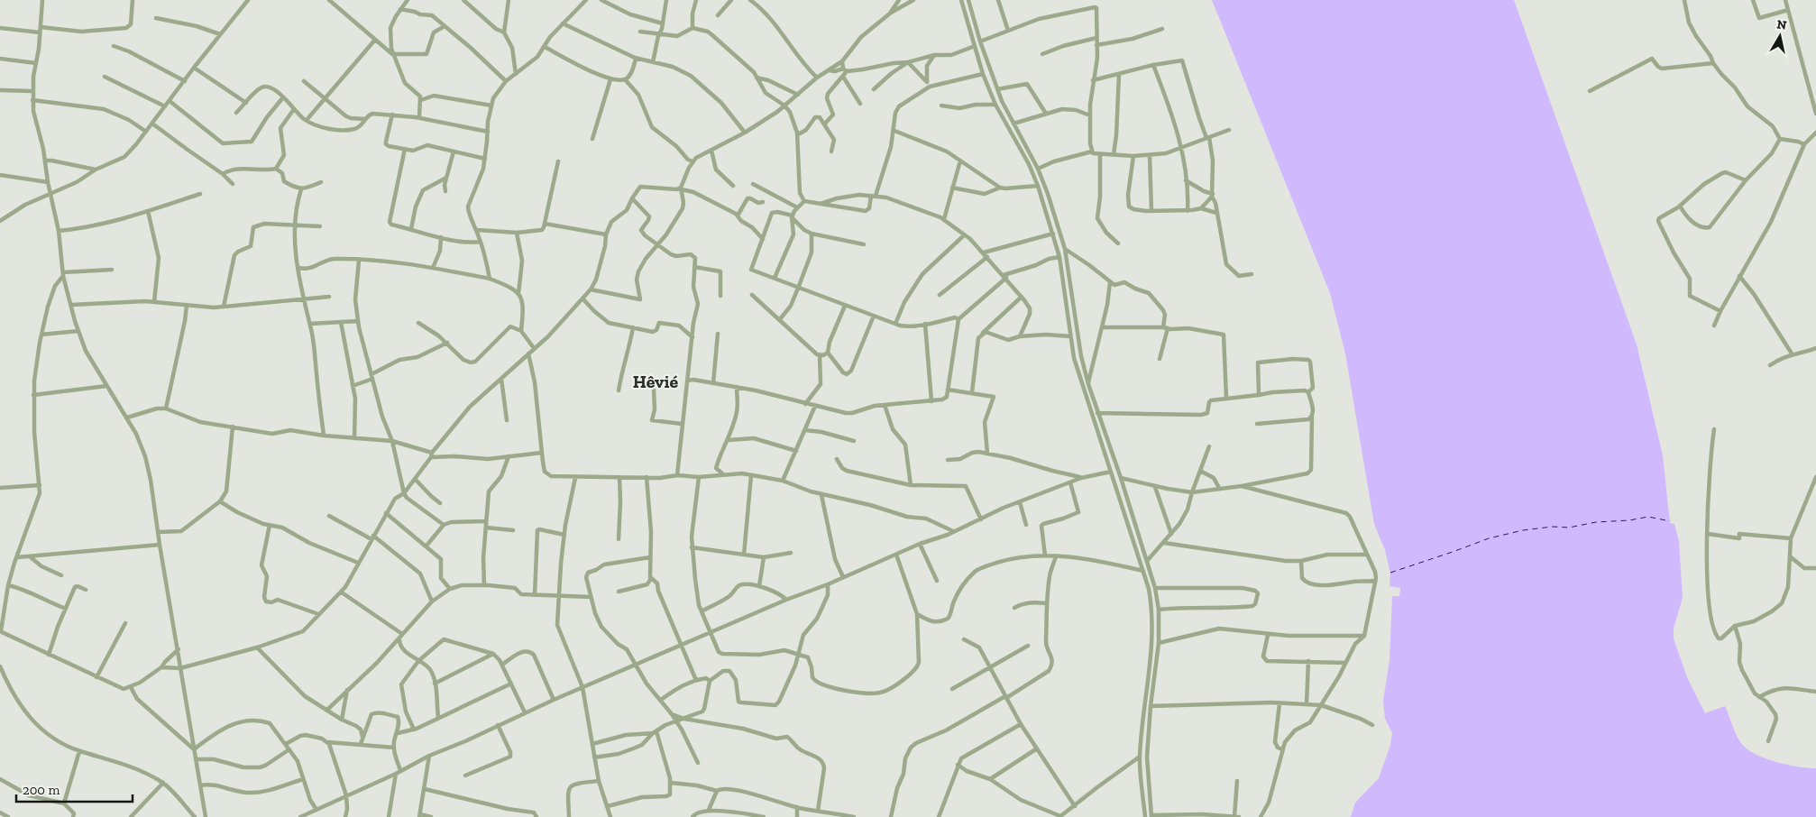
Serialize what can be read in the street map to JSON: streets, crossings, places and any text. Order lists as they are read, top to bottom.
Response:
{
  "districts": ["Hêvié"],
  "scale_bar": "200 m",
  "north": "top"
}
